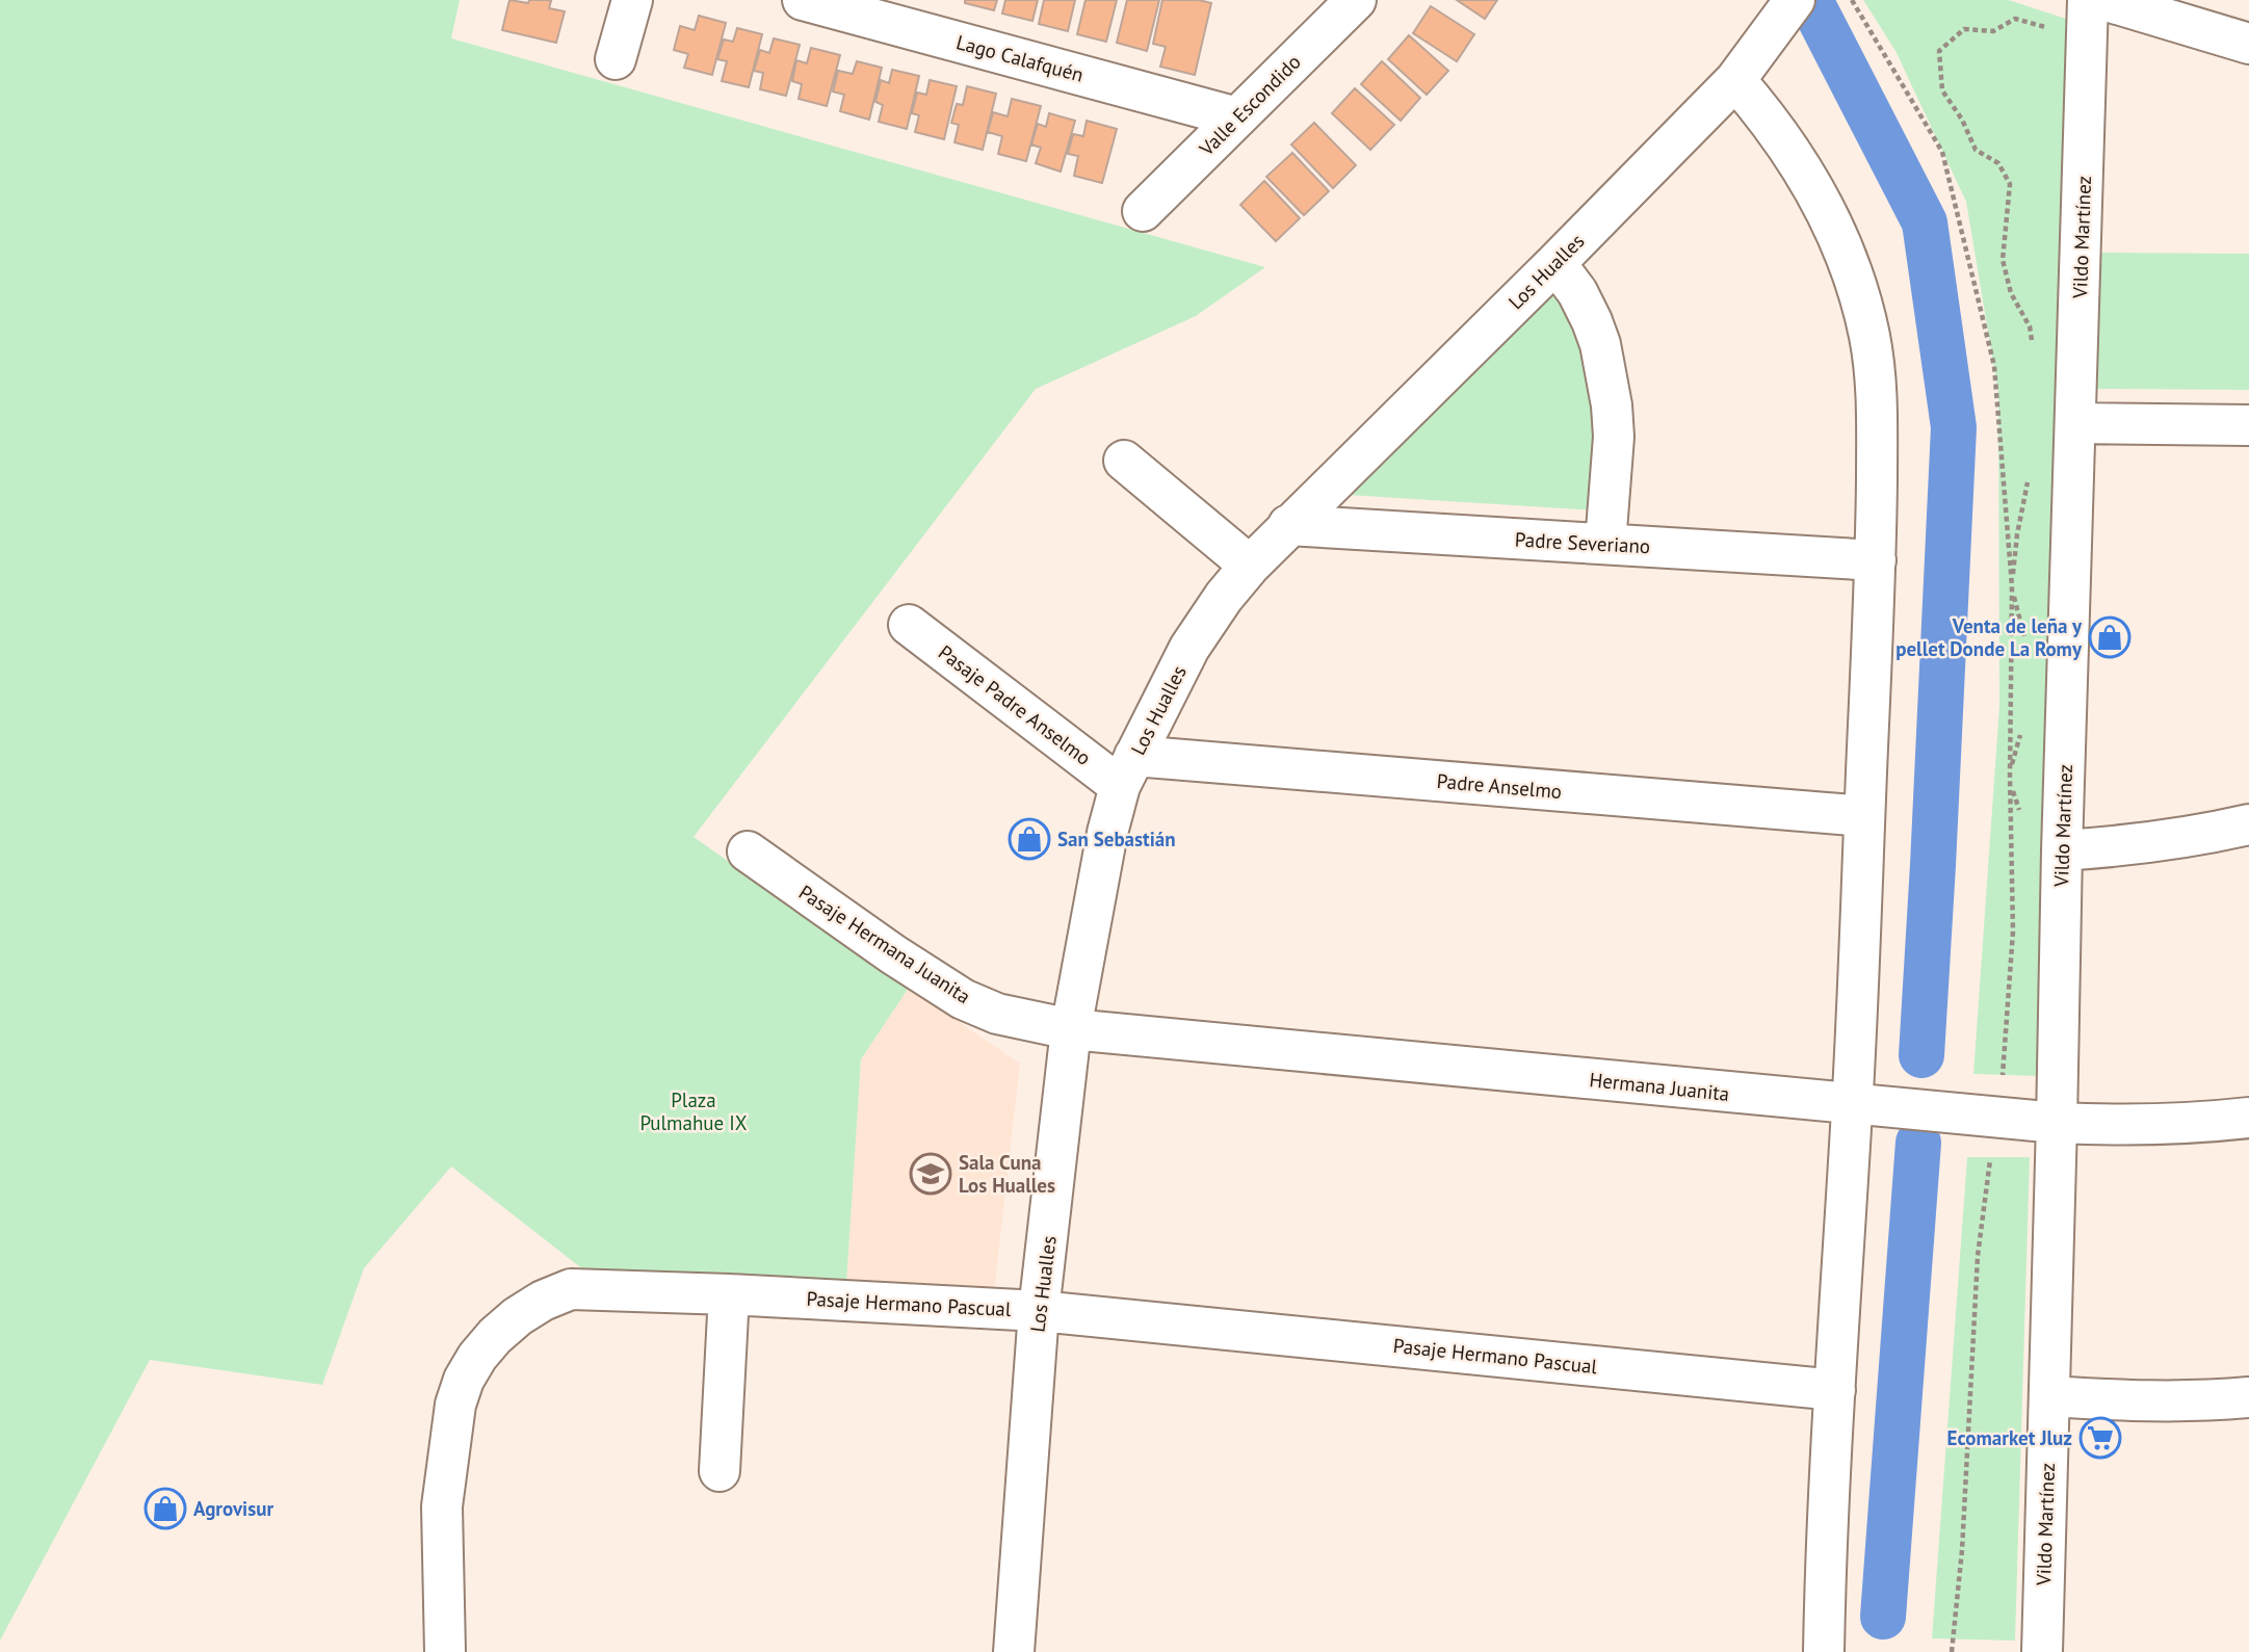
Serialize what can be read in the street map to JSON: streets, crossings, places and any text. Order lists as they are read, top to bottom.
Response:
{
  "streets": {
    "street": [
      "Lago Calafquén",
      "Valle Escondido",
      "Vildo Martínez",
      "Los Hualles",
      "Padre Severiano",
      "Pasaje Padre Anselmo",
      "Padre Anselmo",
      "Pasaje Hermana Juanita",
      "Hermana Juanita",
      "Pasaje Hermano Pascual"
    ]
  },
  "crossings": [
    ["Lago Calafquén", "Valle Escondido"],
    ["Vildo Martínez", "Hermana Juanita"],
    ["Los Hualles", "Padre Severiano"],
    ["Los Hualles", "Pasaje Padre Anselmo"],
    ["Los Hualles", "Padre Anselmo"],
    ["Los Hualles", "Pasaje Hermana Juanita"],
    ["Los Hualles", "Hermana Juanita"],
    ["Los Hualles", "Pasaje Hermano Pascual"],
    ["Pasaje Padre Anselmo", "Padre Anselmo"],
    ["Pasaje Hermana Juanita", "Hermana Juanita"]
  ],
  "parks": ["Plaza Pulmahue IX"],
  "places": {
    "shop": ["Venta de leña y pellet Donde La Romy", "San Sebastián", "Agrovisur"],
    "school or university": ["Sala Cuna Los Hualles"],
    "supermarket": ["Ecomarket Jluz"]
  }
}
